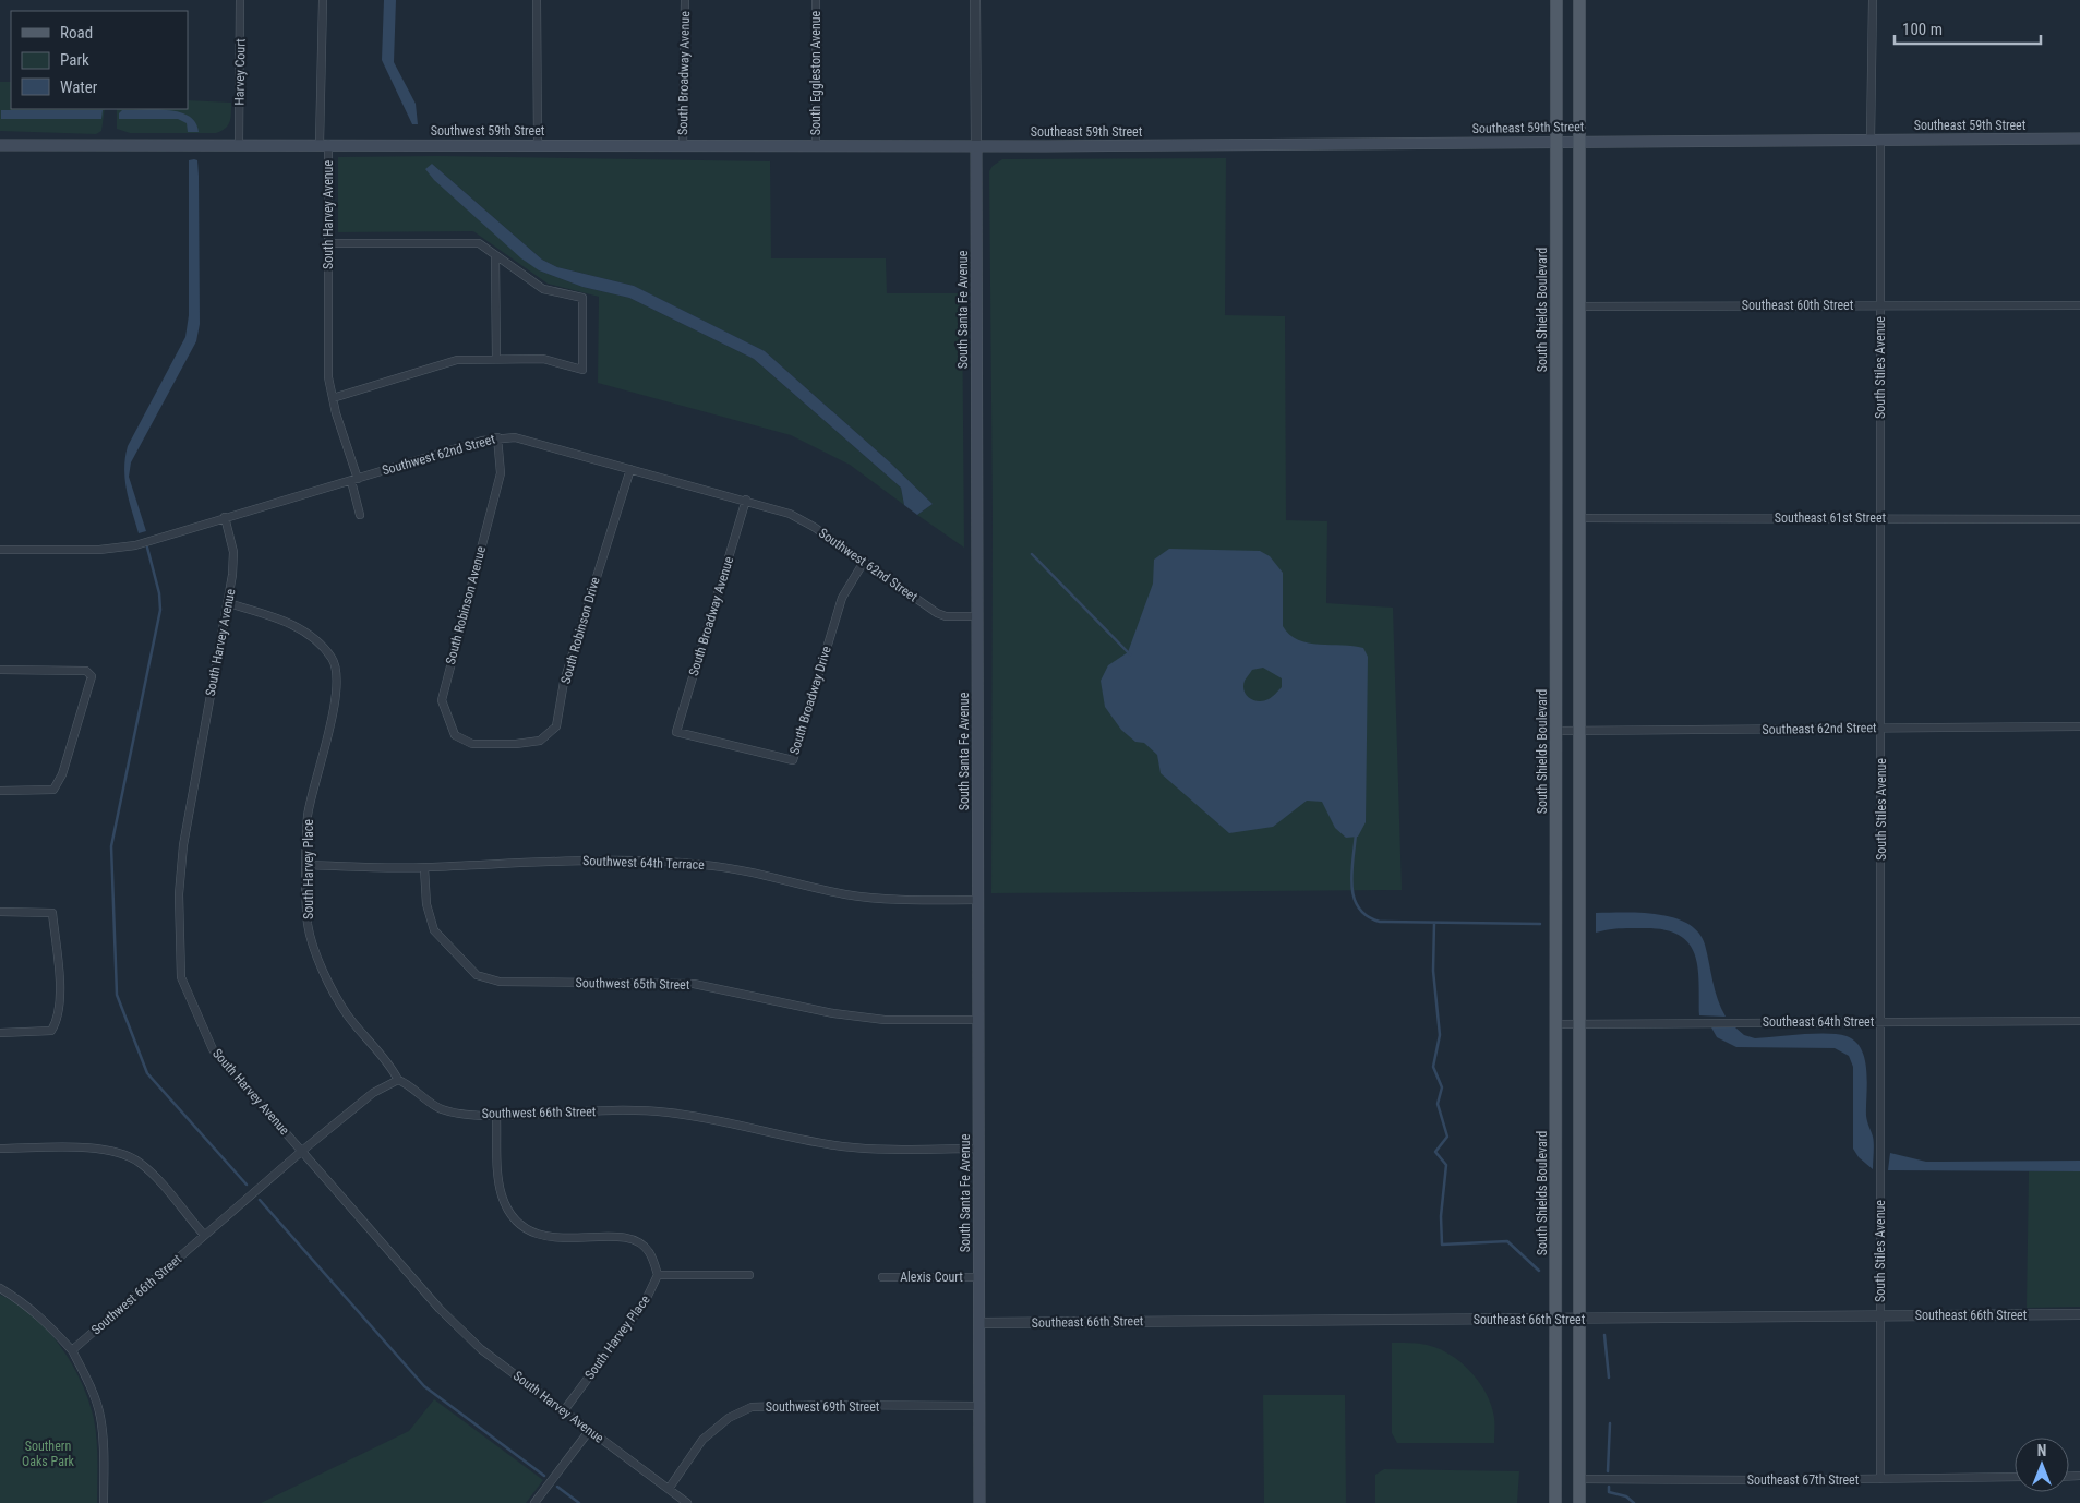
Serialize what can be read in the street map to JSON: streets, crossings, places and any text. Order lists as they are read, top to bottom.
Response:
{
  "streets": {
    "main road": [
      "Southeast 59th Street",
      "Southwest 59th Street",
      "South Santa Fe Avenue",
      "South Shields Boulevard"
    ],
    "street": [
      "Harvey Court",
      "South Broadway Avenue",
      "South Eggleston Avenue",
      "South Harvey Avenue",
      "Southeast 60th Street",
      "South Stiles Avenue",
      "Southwest 62nd Street",
      "Southeast 61st Street",
      "South Robinson Avenue",
      "South Robinson Drive",
      "South Broadway Drive",
      "Southeast 62nd Street",
      "Southwest 64th Terrace",
      "South Harvey Place",
      "Southwest 65th Street",
      "Southeast 64th Street",
      "Southwest 66th Street",
      "Alexis Court",
      "Southeast 66th Street",
      "Southwest 69th Street",
      "Southeast 67th Street"
    ]
  },
  "crossings": [
    ["Harvey Court", "Southwest 59th Street"],
    ["South Broadway Avenue", "Southwest 59th Street"],
    ["South Broadway Avenue", "Southwest 62nd Street"],
    ["South Broadway Avenue", "South Broadway Drive"],
    ["South Eggleston Avenue", "Southwest 59th Street"],
    ["Southeast 59th Street", "Southwest 59th Street"],
    ["Southeast 59th Street", "South Santa Fe Avenue"],
    ["Southeast 59th Street", "South Shields Boulevard"],
    ["Southeast 59th Street", "South Stiles Avenue"],
    ["Southwest 59th Street", "South Harvey Avenue"],
    ["Southwest 59th Street", "South Santa Fe Avenue"],
    ["South Harvey Avenue", "Southwest 62nd Street"],
    ["South Harvey Avenue", "South Harvey Place"],
    ["South Harvey Avenue", "Southwest 66th Street"],
    ["South Harvey Avenue", "Southwest 69th Street"],
    ["Southeast 60th Street", "South Stiles Avenue"],
    ["South Santa Fe Avenue", "Southwest 62nd Street"],
    ["South Santa Fe Avenue", "Southwest 64th Terrace"],
    ["South Santa Fe Avenue", "Southwest 65th Street"],
    ["South Santa Fe Avenue", "Southwest 66th Street"],
    ["South Santa Fe Avenue", "Alexis Court"],
    ["South Santa Fe Avenue", "Southeast 66th Street"],
    ["South Santa Fe Avenue", "Southwest 69th Street"],
    ["South Shields Boulevard", "Southeast 62nd Street"],
    ["South Shields Boulevard", "Southeast 64th Street"],
    ["South Shields Boulevard", "Southeast 66th Street"],
    ["South Stiles Avenue", "Southeast 61st Street"],
    ["South Stiles Avenue", "Southeast 62nd Street"],
    ["South Stiles Avenue", "Southeast 64th Street"],
    ["South Stiles Avenue", "Southeast 66th Street"],
    ["South Stiles Avenue", "Southeast 67th Street"],
    ["Southwest 62nd Street", "South Robinson Avenue"],
    ["Southwest 62nd Street", "South Robinson Drive"],
    ["Southwest 62nd Street", "South Broadway Drive"],
    ["South Robinson Avenue", "South Robinson Drive"],
    ["Southwest 64th Terrace", "South Harvey Place"],
    ["Southwest 64th Terrace", "Southwest 65th Street"],
    ["South Harvey Place", "Southwest 66th Street"]
  ],
  "parks": ["Southern Oaks Park"],
  "legend": ["Road", "Park", "Water"],
  "scale_bar": "100 m",
  "north": "top"
}
